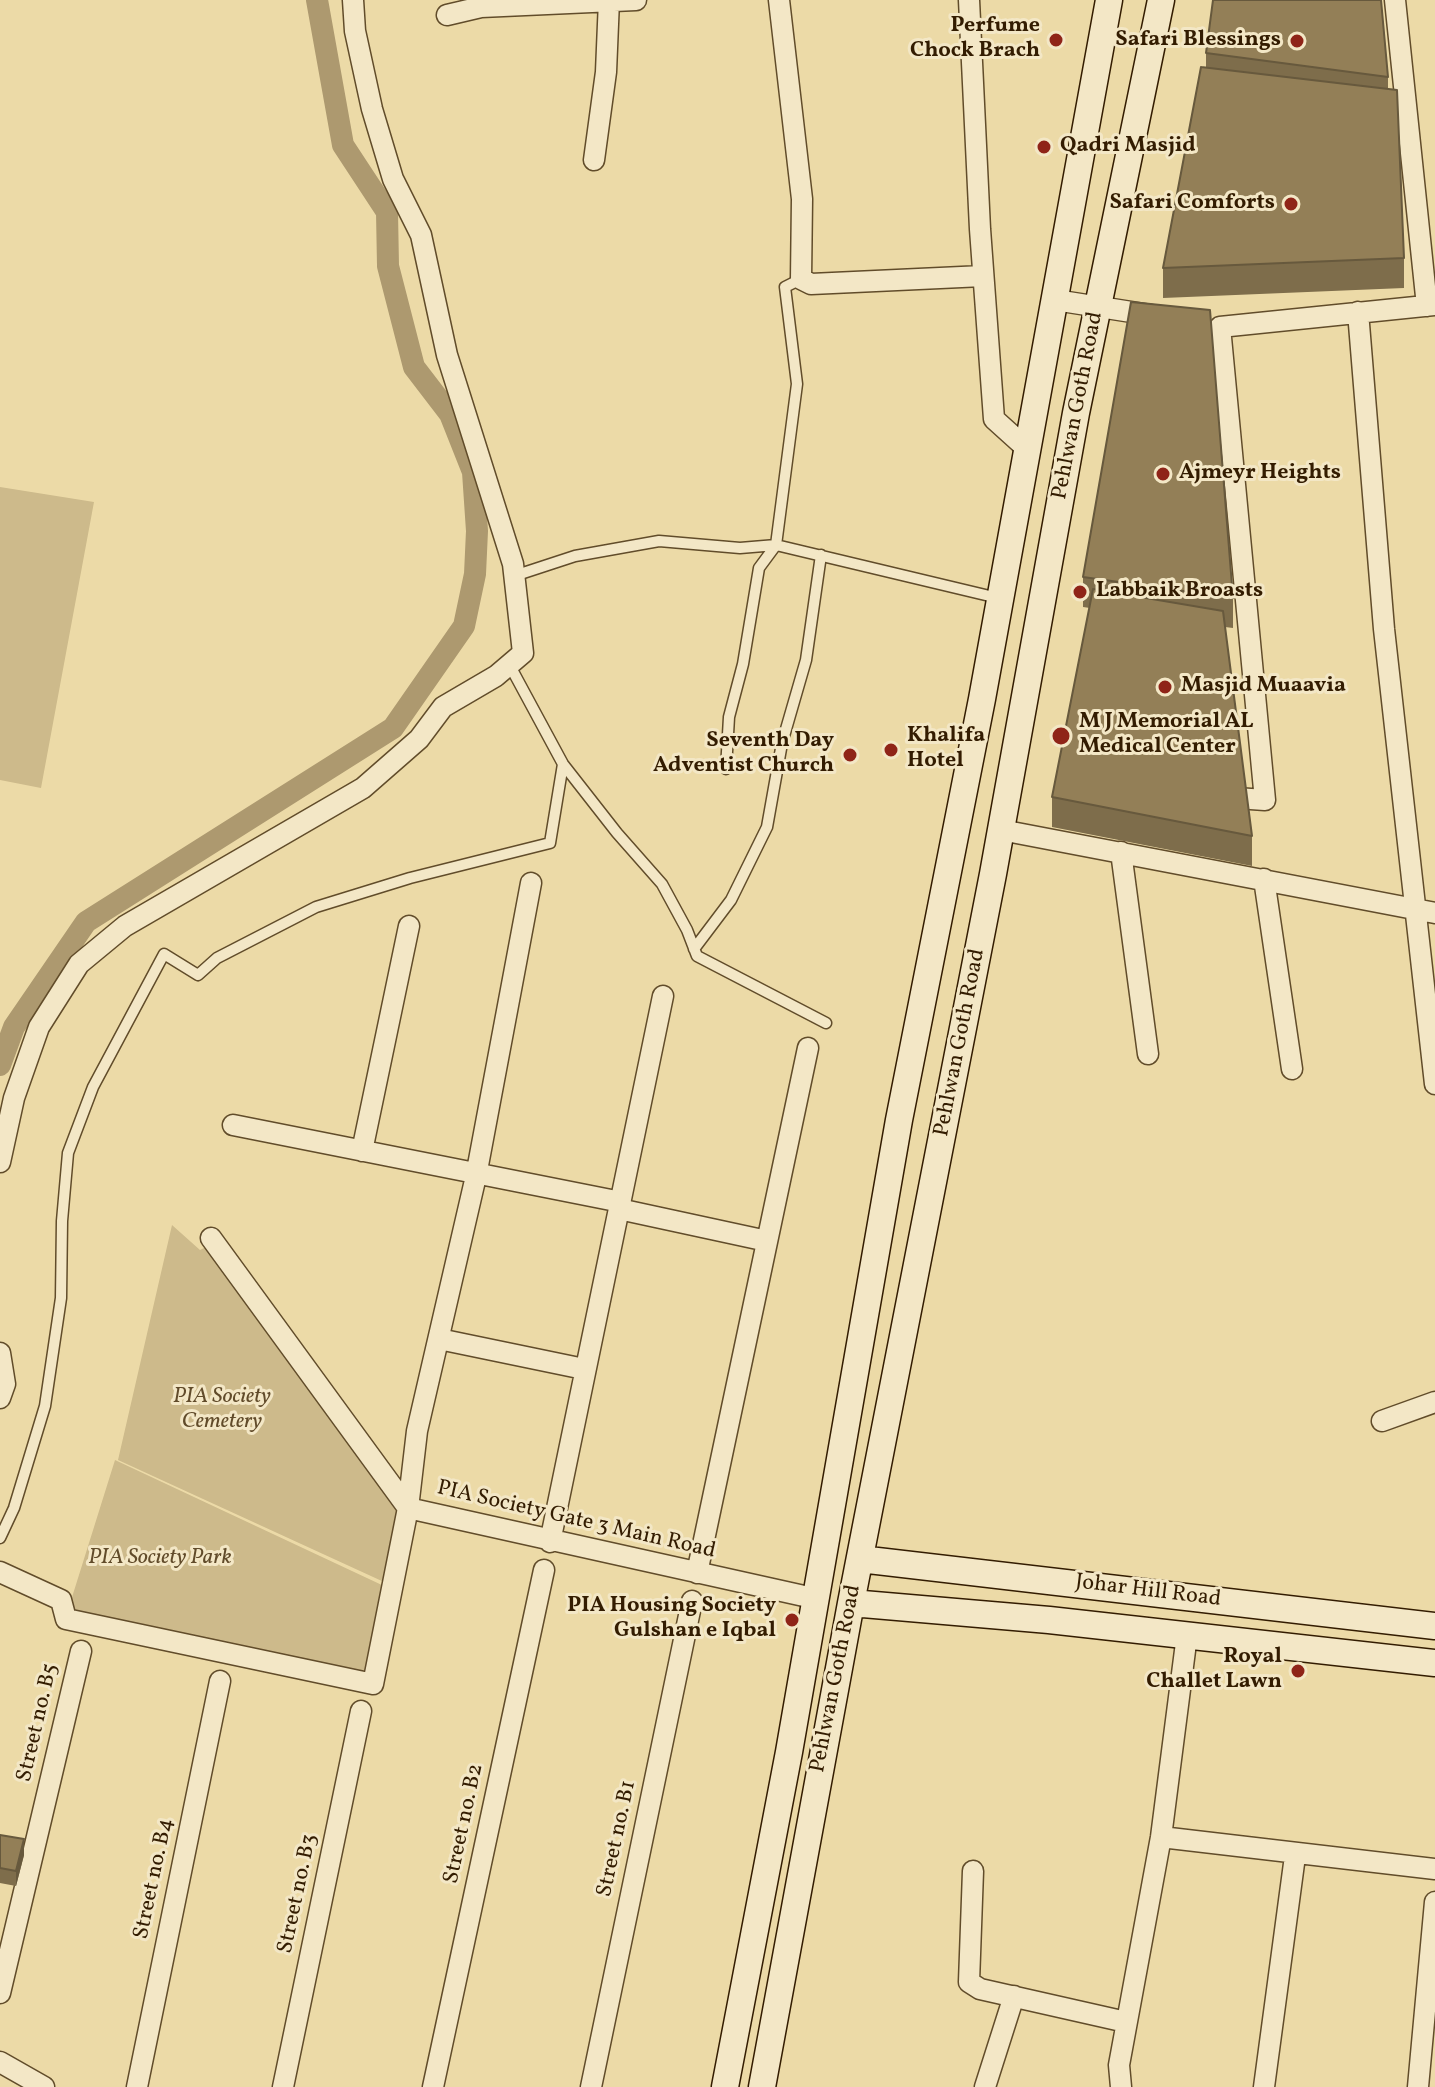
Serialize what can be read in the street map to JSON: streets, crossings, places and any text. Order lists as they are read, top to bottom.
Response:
{
  "streets": {
    "main road": ["Pehlwan Goth Road", "Johar Hill Road"],
    "street": [
      "PIA Society Gate 3 Main Road",
      "Street no. B5",
      "Street no. B2",
      "Street no. B1",
      "Street no. B4",
      "Street no. B3"
    ]
  },
  "crossings": [
    ["Pehlwan Goth Road", "PIA Society Gate 3 Main Road"],
    ["Pehlwan Goth Road", "Johar Hill Road"]
  ],
  "parks": ["PIA Society Cemetery", "PIA Society Park"],
  "places": [
    "Perfume Chock Brach",
    "Safari Blessings",
    "Qadri Masjid",
    "Safari Comforts",
    "Ajmeyr Heights",
    "Labbaik Broasts",
    "Masjid Muaavia",
    "M J Memorial AL Medical Center",
    "Khalifa Hotel",
    "Seventh Day Adventist Church",
    "PIA Housing Society Gulshan e Iqbal",
    "Royal Challet Lawn"
  ]
}
